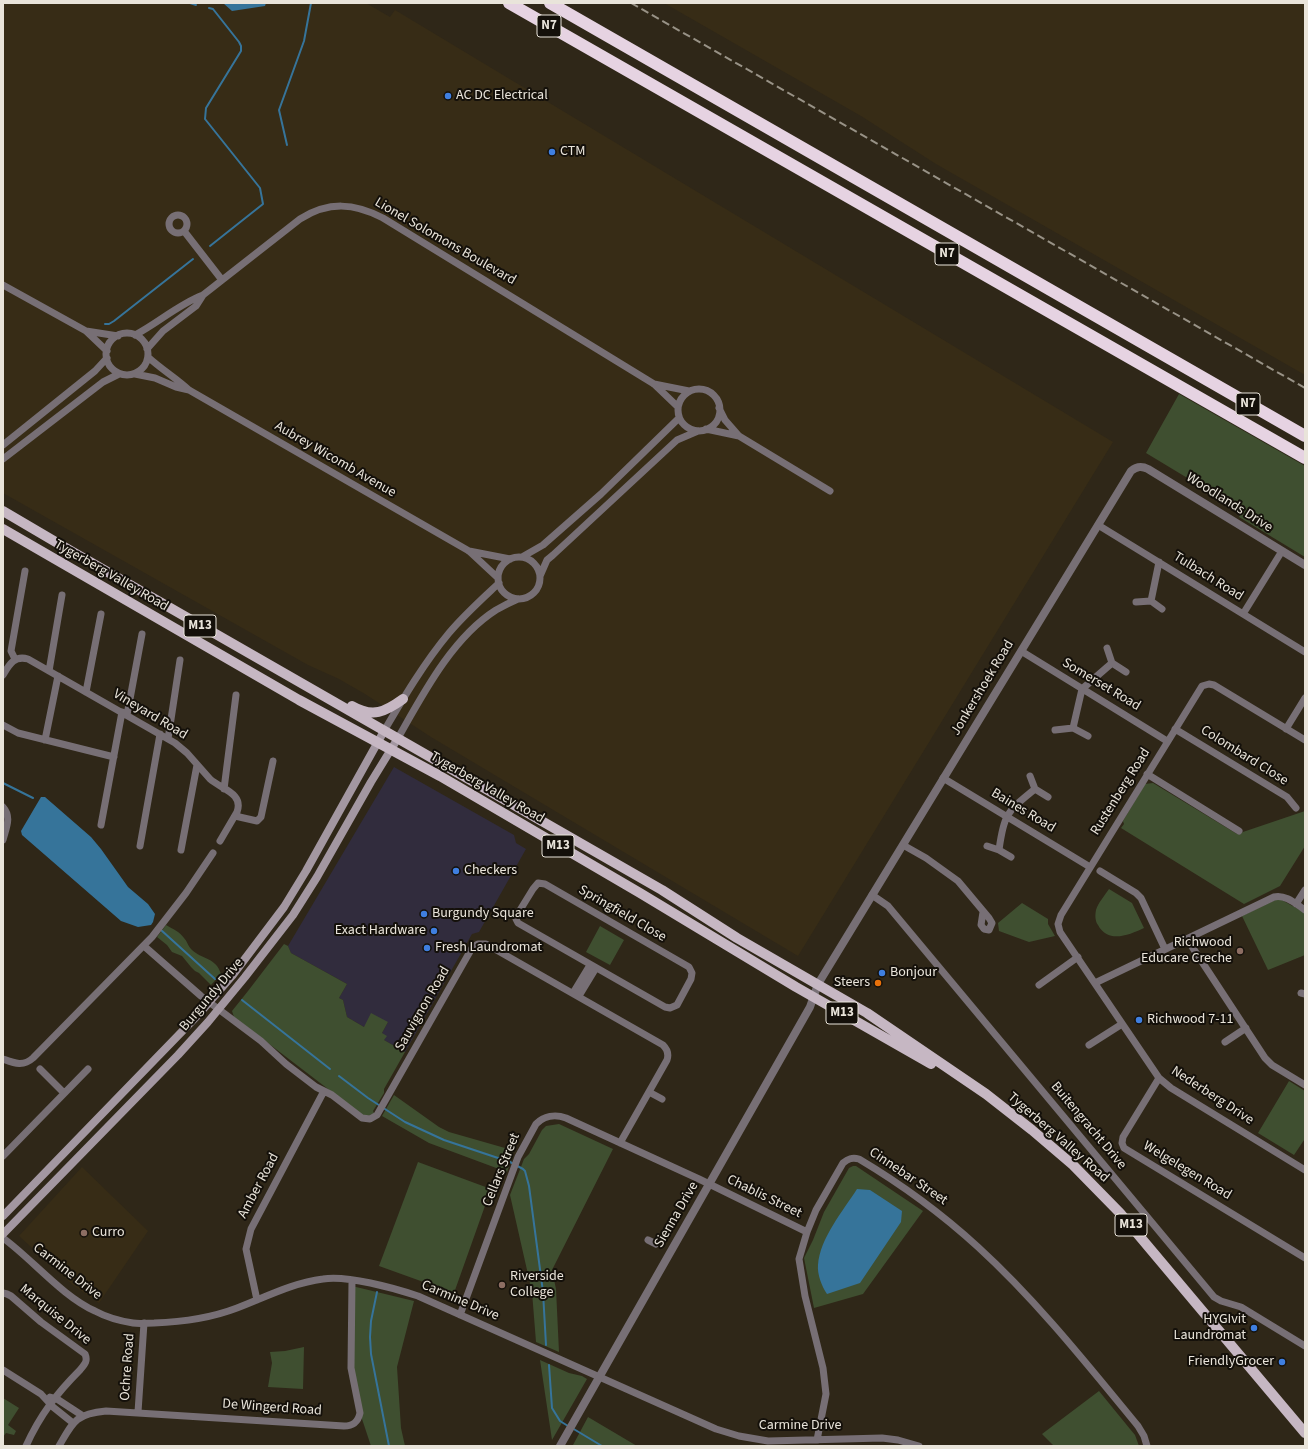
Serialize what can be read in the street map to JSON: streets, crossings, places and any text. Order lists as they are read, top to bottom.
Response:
{
  "streets": {
    "highway": ["N7"],
    "main road": ["Tygerberg Valley Road", "M13", "Burgundy Drive"],
    "street": [
      "Lionel Solomons Boulevard",
      "Aubrey Wicomb Avenue",
      "Woodlands Drive",
      "Tulbach Road",
      "Somerset Road",
      "Jonkershoek Road",
      "Vineyard Road",
      "Colombard Close",
      "Rustenberg Road",
      "Baines Road",
      "Springfield Close",
      "Sauvignon Road",
      "Nederberg Drive",
      "Buitengracht Drive",
      "Cellars Street",
      "Welgelegen Road",
      "Cinnebar Street",
      "Amber Road",
      "Chablis Street",
      "Sienna Drive",
      "Carmine Drive",
      "Marquise Drive",
      "Ochre Road",
      "De Wingerd Road"
    ]
  },
  "crossings": [
    ["Lionel Solomons Boulevard", "Aubrey Wicomb Avenue"],
    ["Woodlands Drive", "Jonkershoek Road"],
    ["Tygerberg Valley Road", "Jonkershoek Road"],
    ["Tygerberg Valley Road", "Burgundy Drive"],
    ["Tygerberg Valley Road", "Sienna Drive"],
    ["Tulbach Road", "Jonkershoek Road"],
    ["Somerset Road", "Jonkershoek Road"],
    ["Somerset Road", "Rustenberg Road"],
    ["Jonkershoek Road", "Baines Road"],
    ["Jonkershoek Road", "Buitengracht Drive"],
    ["Jonkershoek Road", "Sienna Drive"],
    ["Colombard Close", "Rustenberg Road"],
    ["Rustenberg Road", "Baines Road"],
    ["Rustenberg Road", "Nederberg Drive"],
    ["Burgundy Drive", "Sauvignon Road"],
    ["Sauvignon Road", "Cellars Street"],
    ["Sauvignon Road", "Amber Road"],
    ["Nederberg Drive", "Welgelegen Road"],
    ["Cellars Street", "Chablis Street"],
    ["Cellars Street", "Sienna Drive"],
    ["Cellars Street", "Carmine Drive"],
    ["Cinnebar Street", "Chablis Street"],
    ["Cinnebar Street", "Carmine Drive"],
    ["Amber Road", "Carmine Drive"],
    ["Chablis Street", "Sienna Drive"],
    ["Sienna Drive", "Carmine Drive"],
    ["Carmine Drive", "Ochre Road"],
    ["Carmine Drive", "De Wingerd Road"],
    ["Ochre Road", "De Wingerd Road"]
  ],
  "places": [
    "AC DC Electrical",
    "CTM",
    "Checkers",
    "Burgundy Square",
    "Exact Hardware",
    "Fresh Laundromat",
    "Richwood Educare Creche",
    "Bonjour",
    "Steers",
    "Richwood 7-11",
    "Curro",
    "Riverside College",
    "HYGIvit Laundromat",
    "FriendlyGrocer"
  ]
}
